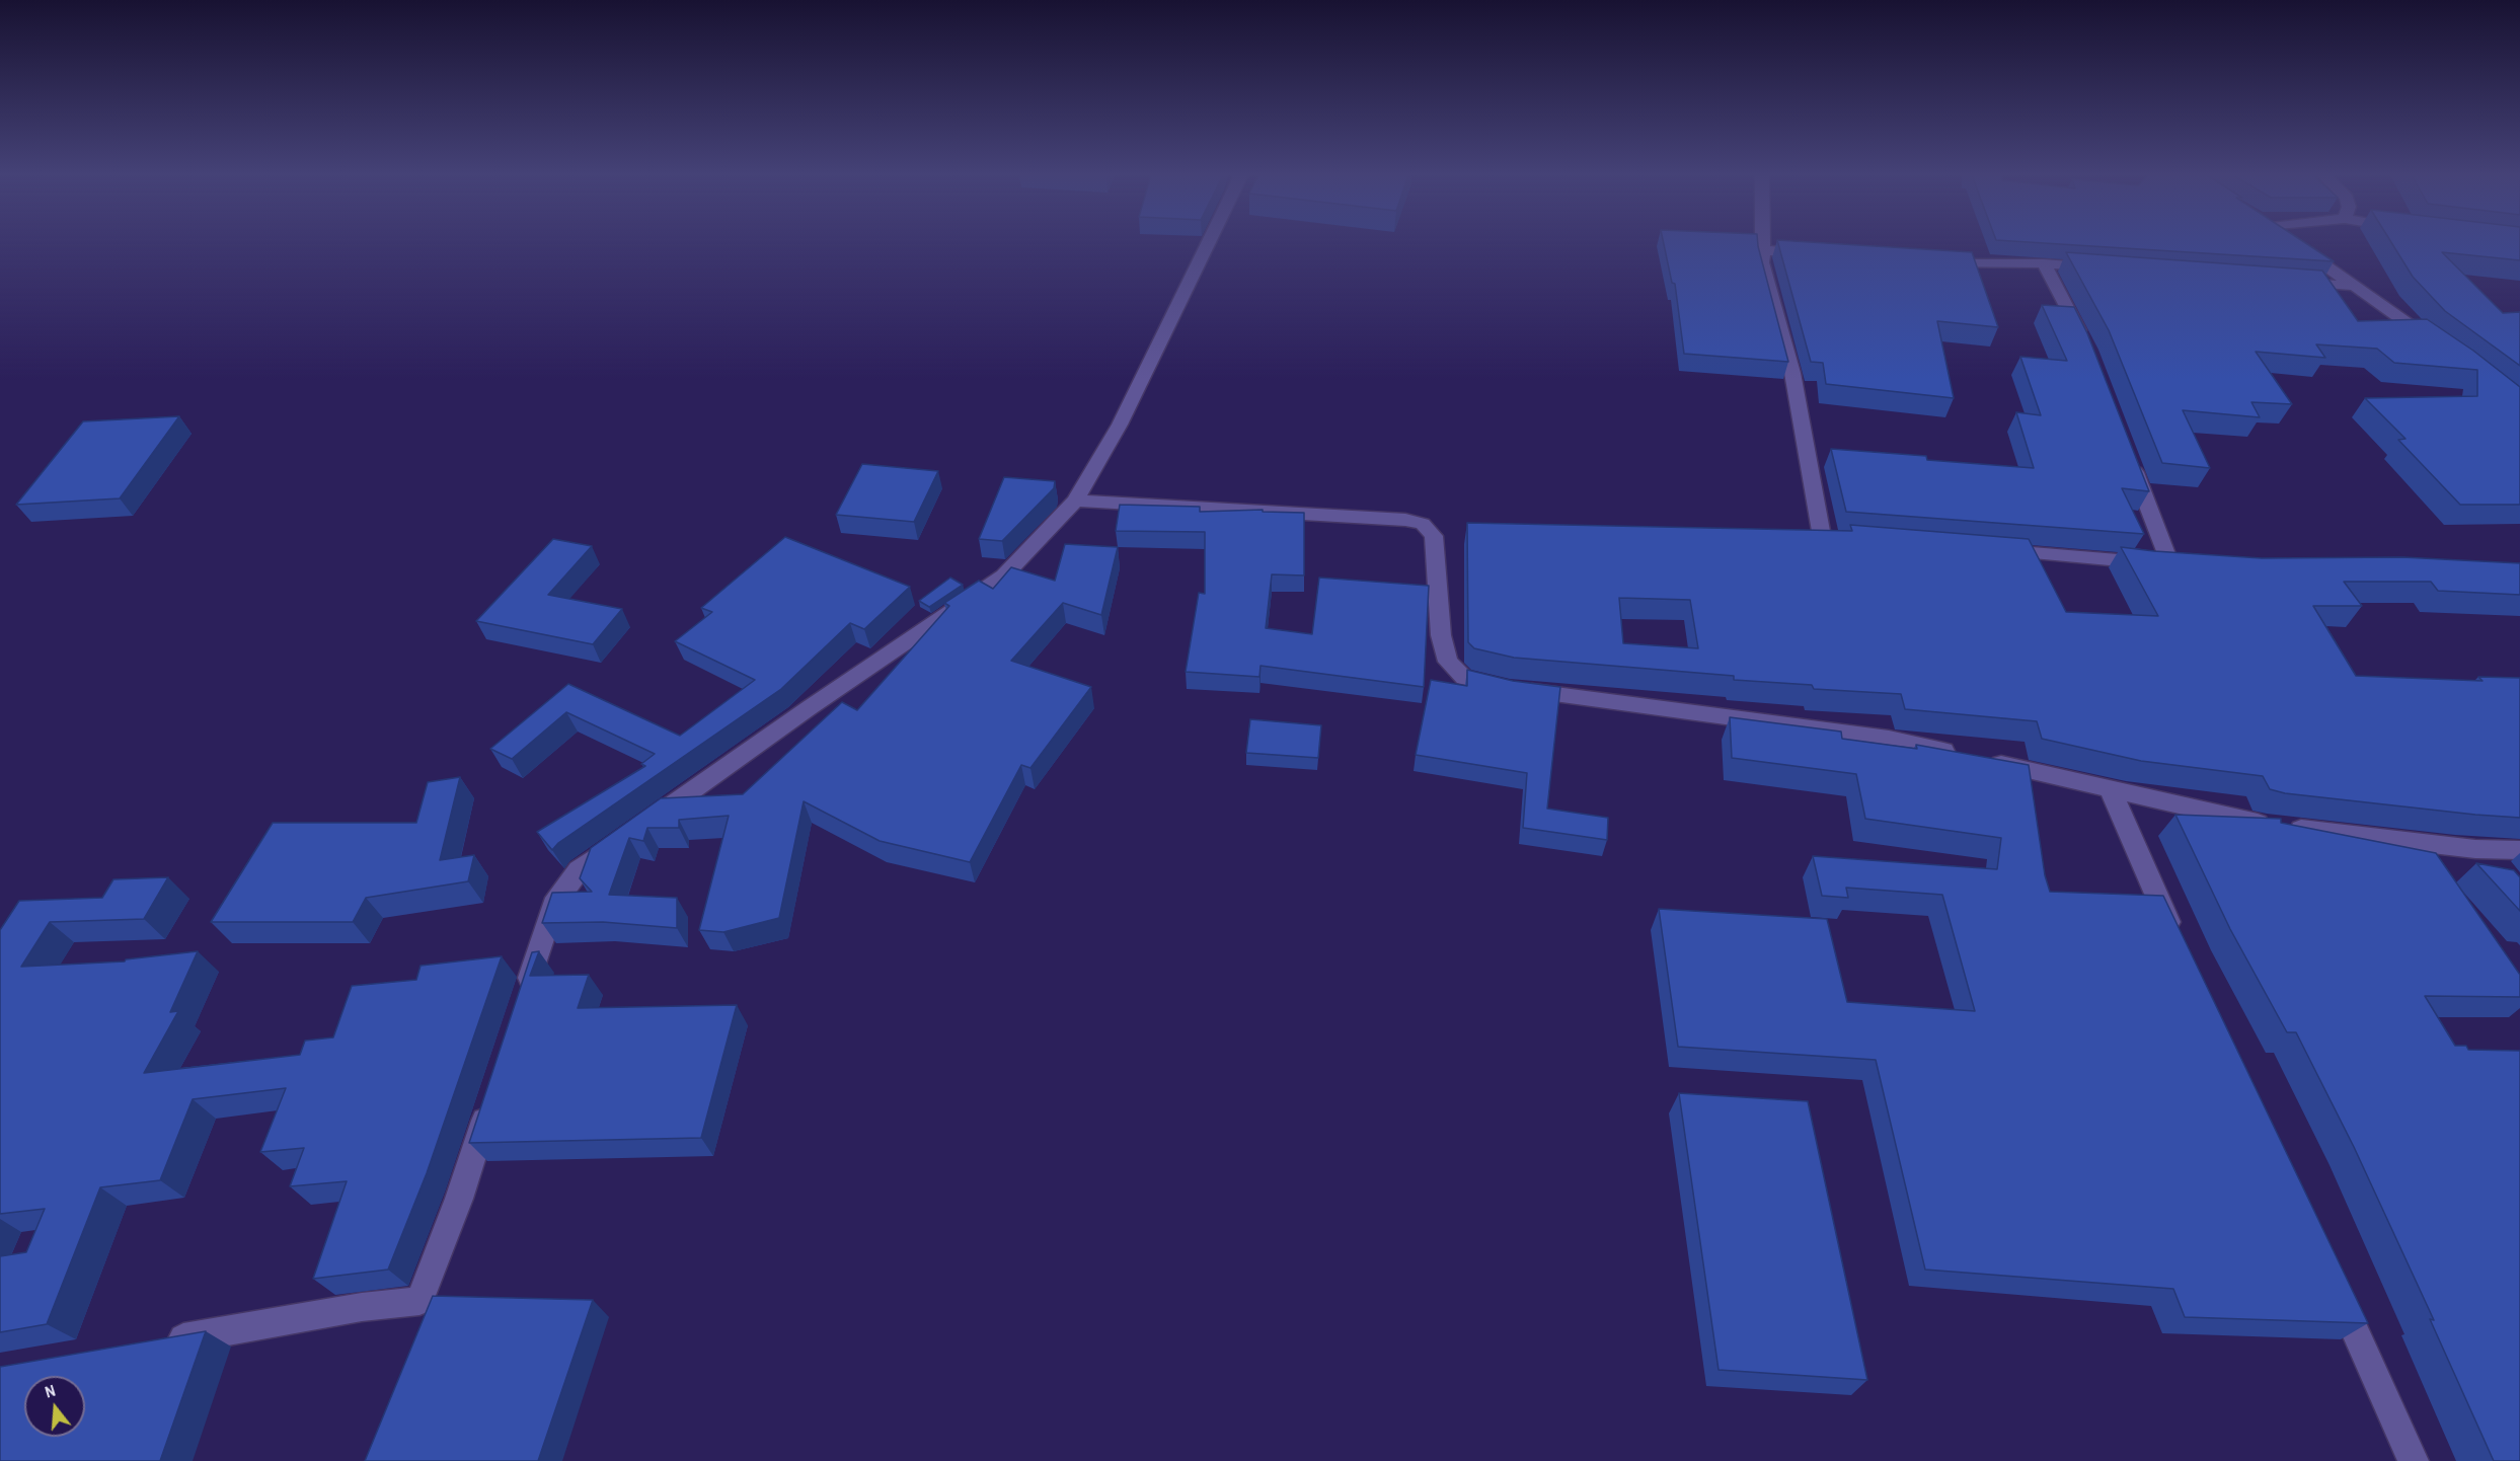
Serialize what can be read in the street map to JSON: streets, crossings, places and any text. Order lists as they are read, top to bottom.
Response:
{
  "north": "top"
}
